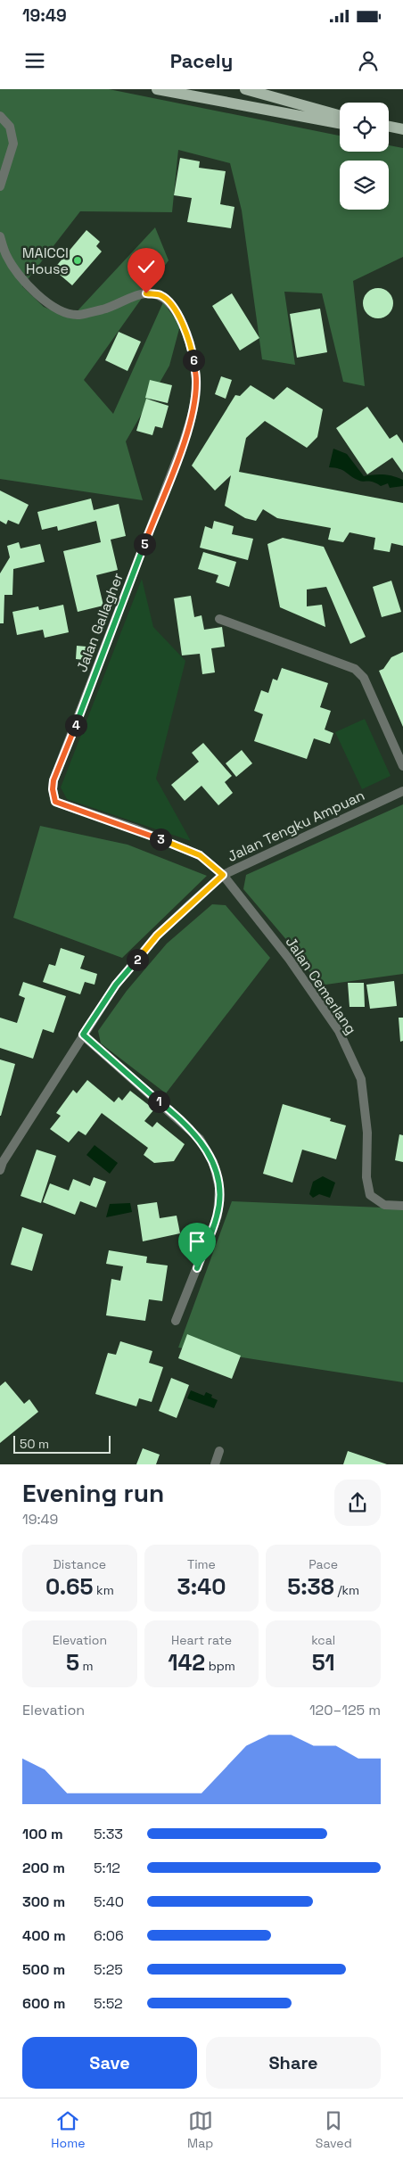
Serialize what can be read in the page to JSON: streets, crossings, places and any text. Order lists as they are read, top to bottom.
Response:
{
  "streets": {
    "street": ["Jalan Gallagher", "Jalan Tengku Ampuan", "Jalan Cemerlang"]
  },
  "crossings": [
    ["Jalan Gallagher", "Jalan Tengku Ampuan"],
    ["Jalan Gallagher", "Jalan Cemerlang"],
    ["Jalan Tengku Ampuan", "Jalan Cemerlang"]
  ],
  "places": ["MAICCI House"],
  "scale_bar": "50 m",
  "page": {
    "status": "19:49",
    "header": "Pacely",
    "pins": [
      "6",
      "5",
      "4",
      "3",
      "2",
      "1"
    ],
    "scale": "50 m",
    "heading": ["Evening run", "19:49"],
    "stats": [
      ["Distance", "0.65 km"],
      ["Time", "3:40"],
      ["Pace", "5:38 /km"],
      ["Elevation", "5 m"],
      ["Heart rate", "142 bpm"],
      ["kcal", "51"]
    ],
    "chart": ["Elevation", "120–125 m"],
    "list": [
      {
        "name": "100 m",
        "note": "5:33"
      },
      {
        "name": "200 m",
        "note": "5:12"
      },
      {
        "name": "300 m",
        "note": "5:40"
      },
      {
        "name": "400 m",
        "note": "6:06"
      },
      {
        "name": "500 m",
        "note": "5:25"
      },
      {
        "name": "600 m",
        "note": "5:52"
      }
    ],
    "buttons": ["Save", "Share"],
    "tabs": ["Home", "Map", "Saved"]
  }
}
